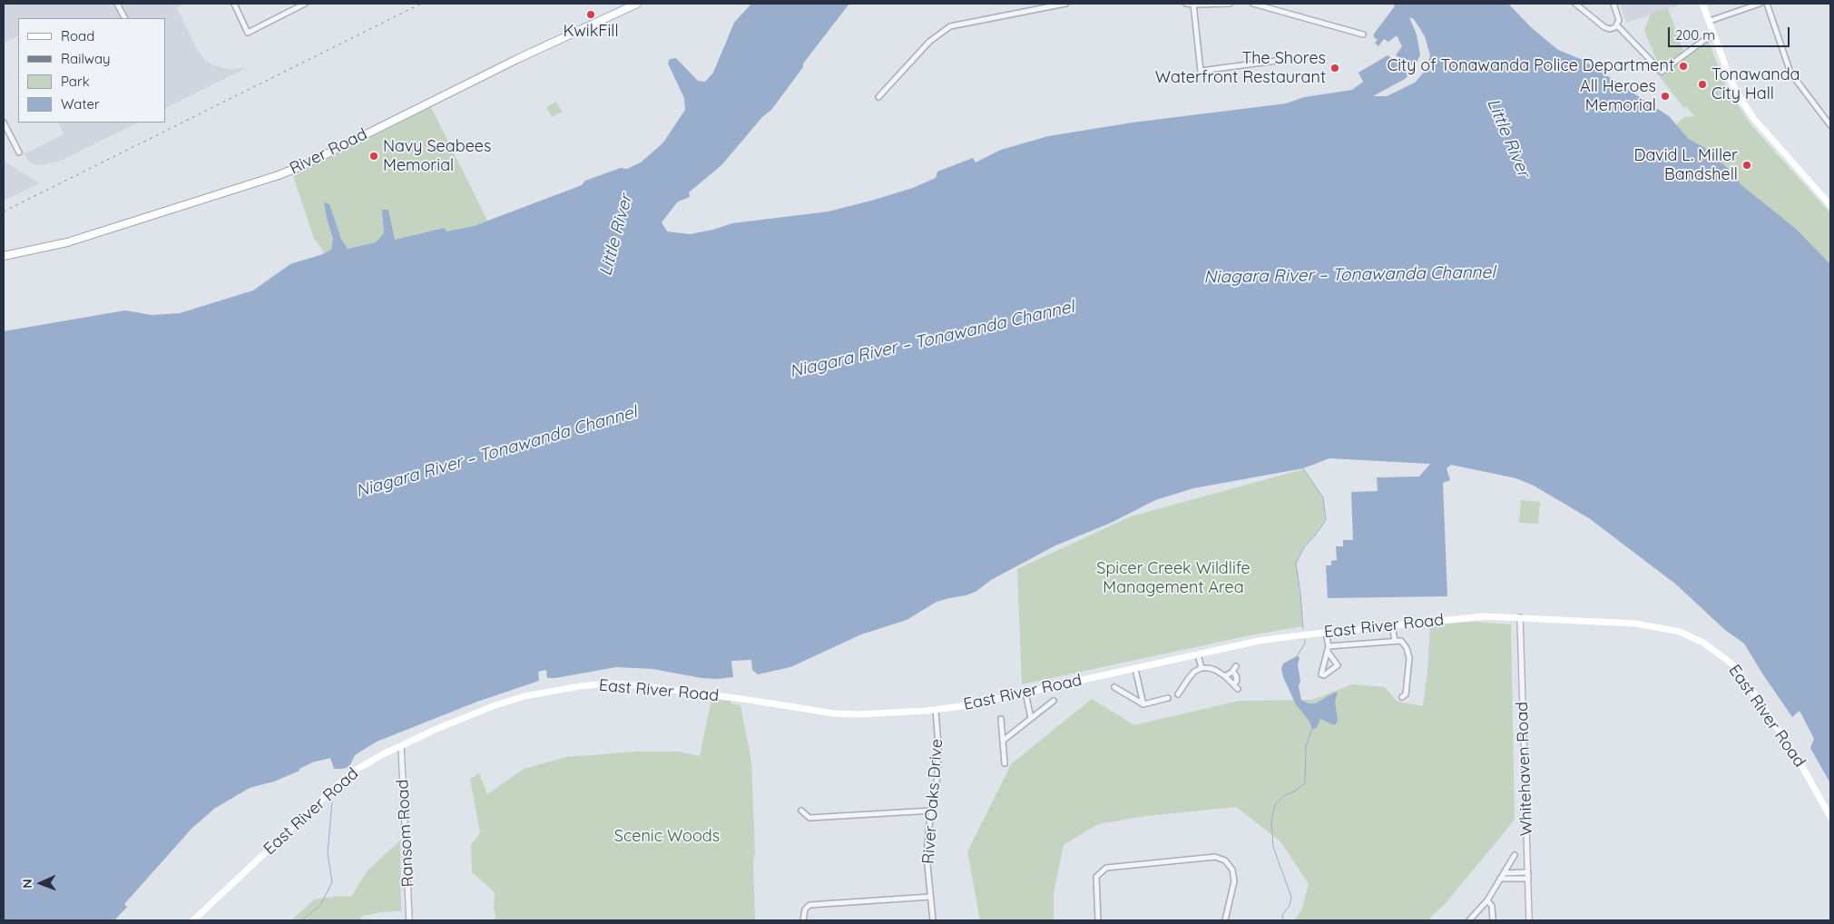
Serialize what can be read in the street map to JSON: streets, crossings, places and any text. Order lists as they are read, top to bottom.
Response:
{
  "streets": {
    "main road": ["River Road", "East River Road"],
    "street": ["Whitehaven Road", "River Oaks Drive", "Ransom Road"]
  },
  "crossings": [
    ["East River Road", "Whitehaven Road"],
    ["East River Road", "River Oaks Drive"],
    ["East River Road", "Ransom Road"]
  ],
  "water": ["Little River", "Niagara River – Tonawanda Channel"],
  "parks": ["Spicer Creek Wildlife Management Area", "Scenic Woods"],
  "places": [
    "KwikFill",
    "City of Tonawanda Police Department",
    "The Shores Waterfront Restaurant",
    "Tonawanda City Hall",
    "All Heroes Memorial",
    "Navy Seabees Memorial",
    "David L. Miller Bandshell"
  ],
  "legend": [
    "Road",
    "Railway",
    "Park",
    "Water"
  ],
  "scale_bar": "200 m",
  "north": "left"
}
